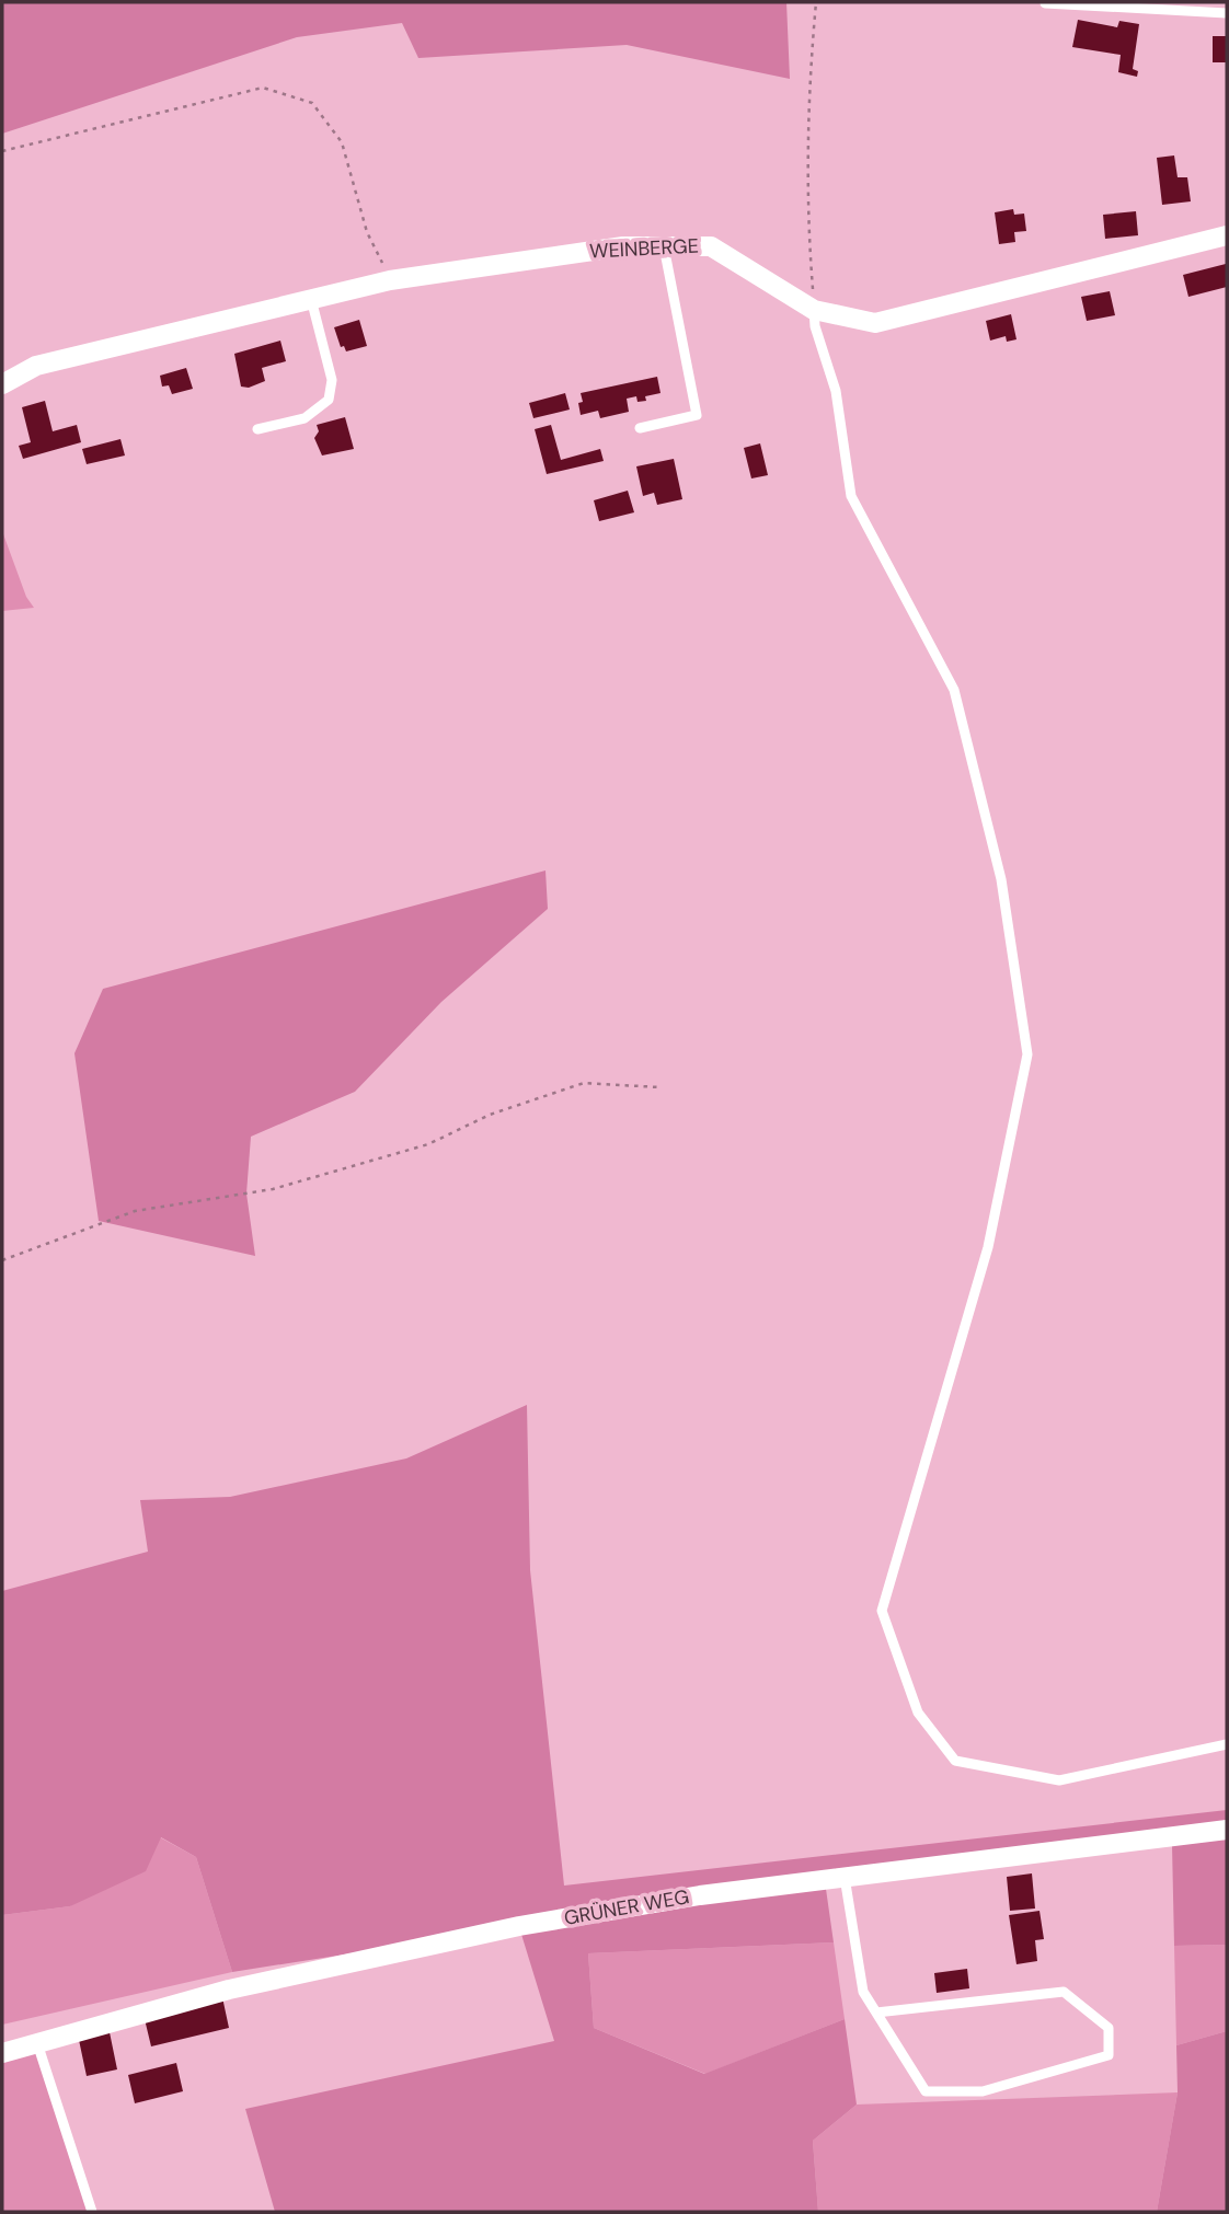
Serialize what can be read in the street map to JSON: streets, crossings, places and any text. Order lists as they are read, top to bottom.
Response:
{
  "streets": {
    "street": ["WEINBERGE", "GRÜNER WEG"]
  }
}
